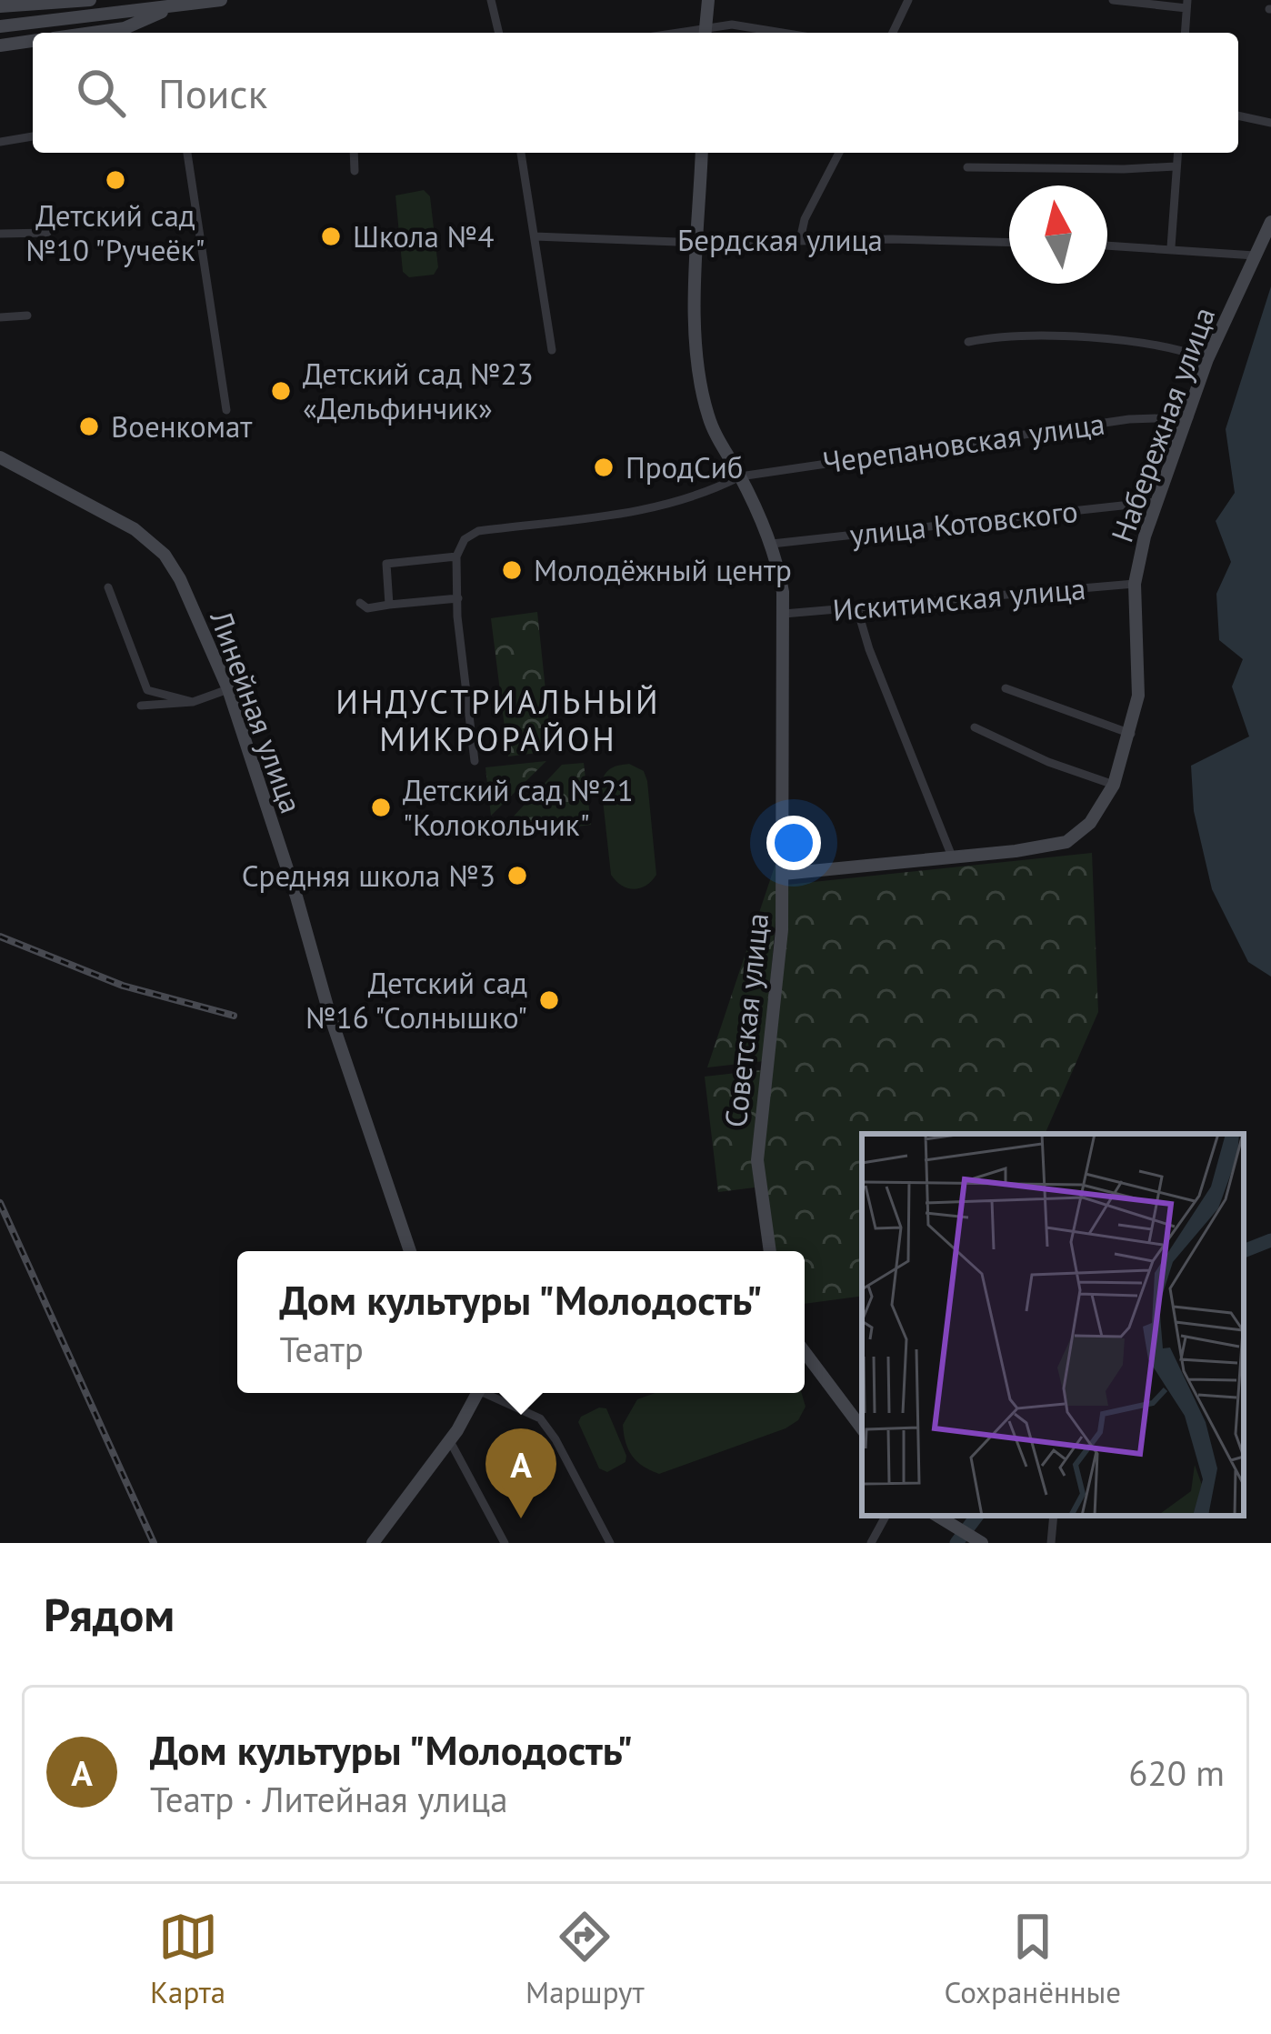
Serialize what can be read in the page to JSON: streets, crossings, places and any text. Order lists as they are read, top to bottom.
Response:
{
  "streets": {
    "main road": ["Набережная улица", "Линейная улица", "Советская улица"],
    "street": [
      "Бердская улица",
      "Черепановская улица",
      "улица Котовского",
      "Искитимская улица"
    ]
  },
  "crossings": [
    ["Бердская улица", "Советская улица"],
    ["Набережная улица", "Черепановская улица"],
    ["Набережная улица", "улица Котовского"],
    ["Набережная улица", "Искитимская улица"],
    ["Набережная улица", "Советская улица"],
    ["Черепановская улица", "Советская улица"],
    ["улица Котовского", "Советская улица"],
    ["Искитимская улица", "Советская улица"]
  ],
  "districts": ["ИНДУСТРИАЛЬНЫЙ МИКРОРАЙОН"],
  "places": [
    "Детский сад №10 \"Ручеёк\"",
    "Школа №4",
    "Детский сад №23 «Дельфинчик»",
    "Военкомат",
    "ПродСиб",
    "Молодёжный центр",
    "Детский сад №21 \"Колокольчик\"",
    "Средняя школа №3",
    "Детский сад №16 \"Солнышко\""
  ],
  "north": "top",
  "page": {
    "search": "Поиск",
    "popup": ["Дом культуры \"Молодость\"", "Театр"],
    "pins": "A",
    "heading": "Рядом",
    "list": [
      {
        "mark": "A",
        "name": "Дом культуры \"Молодость\"",
        "note": "Театр · Литейная улица",
        "value": "620 m"
      }
    ],
    "nav": ["Карта", "Маршрут", "Сохранённые"]
  }
}
